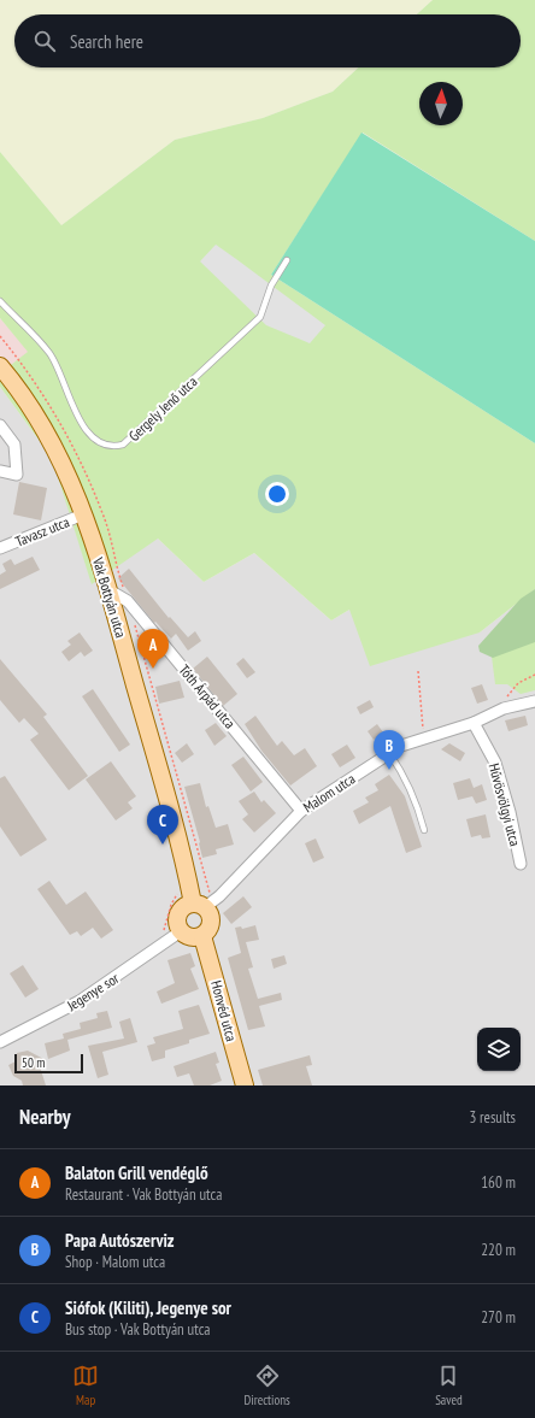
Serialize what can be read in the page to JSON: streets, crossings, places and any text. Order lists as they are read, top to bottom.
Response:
{
  "streets": {
    "main road": ["Vak Bottyán utca", "Honvéd utca"],
    "street": [
      "Tavasz utca",
      "Tóth Árpád utca",
      "Malom utca",
      "Hűvösvölgyi utca",
      "Jegenye sor"
    ],
    "lane": ["Gergely Jenő utca"]
  },
  "crossings": [
    ["Tavasz utca", "Vak Bottyán utca"],
    ["Vak Bottyán utca", "Tóth Árpád utca"],
    ["Vak Bottyán utca", "Malom utca"],
    ["Vak Bottyán utca", "Jegenye sor"],
    ["Vak Bottyán utca", "Honvéd utca"],
    ["Tóth Árpád utca", "Malom utca"],
    ["Malom utca", "Hűvösvölgyi utca"],
    ["Malom utca", "Jegenye sor"],
    ["Malom utca", "Honvéd utca"],
    ["Jegenye sor", "Honvéd utca"]
  ],
  "scale_bar": "50 m",
  "north": "top",
  "page": {
    "search": "Search here",
    "pins": ["A", "B", "C"],
    "scale": "50 m",
    "heading": ["Nearby", "3 results"],
    "list": [
      {
        "mark": "A",
        "name": "Balaton Grill vendéglő",
        "note": "Restaurant · Vak Bottyán utca",
        "value": "160 m"
      },
      {
        "mark": "B",
        "name": "Papa Autószerviz",
        "note": "Shop · Malom utca",
        "value": "220 m"
      },
      {
        "mark": "C",
        "name": "Siófok (Kiliti), Jegenye sor",
        "note": "Bus stop · Vak Bottyán utca",
        "value": "270 m"
      }
    ],
    "nav": ["Map", "Directions", "Saved"]
  }
}
